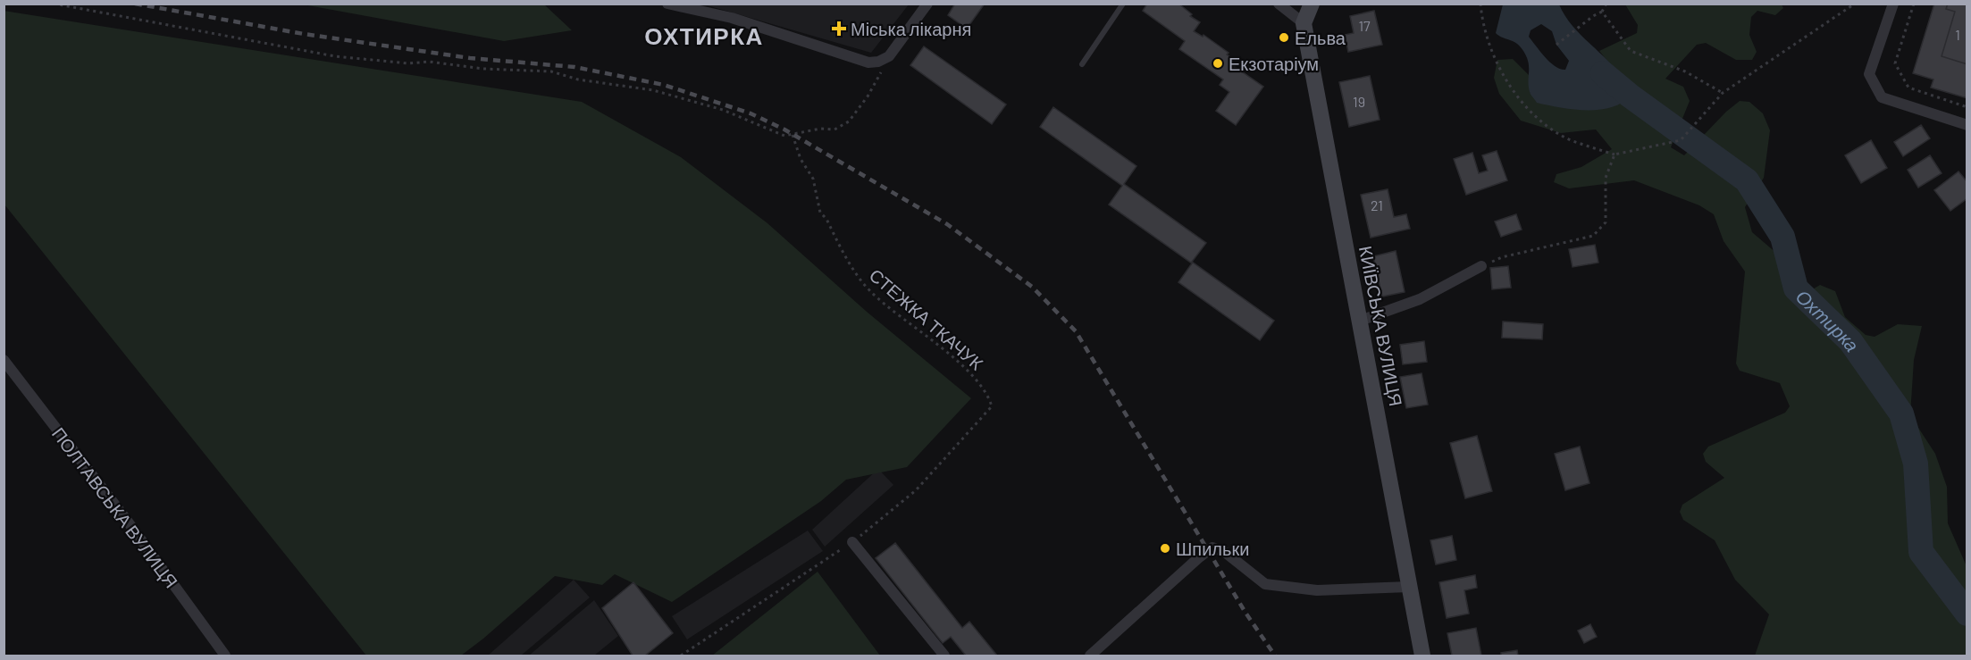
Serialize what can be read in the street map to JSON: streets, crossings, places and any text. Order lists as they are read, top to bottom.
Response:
{
  "streets": {
    "main road": ["КИЇВСЬКА ВУЛИЦЯ"],
    "street": ["ПОЛТАВСЬКА ВУЛИЦЯ"],
    "path": ["СТЕЖКА ТКАЧУК"]
  },
  "districts": ["ОХТИРКА"],
  "water": ["Охтирка"],
  "places": {
    "health": ["Міська лікарня"],
    "other": ["Ельва", "Екзотаріум", "Шпильки"]
  },
  "house_numbers": [
    "17",
    "1",
    "19",
    "21"
  ]
}
